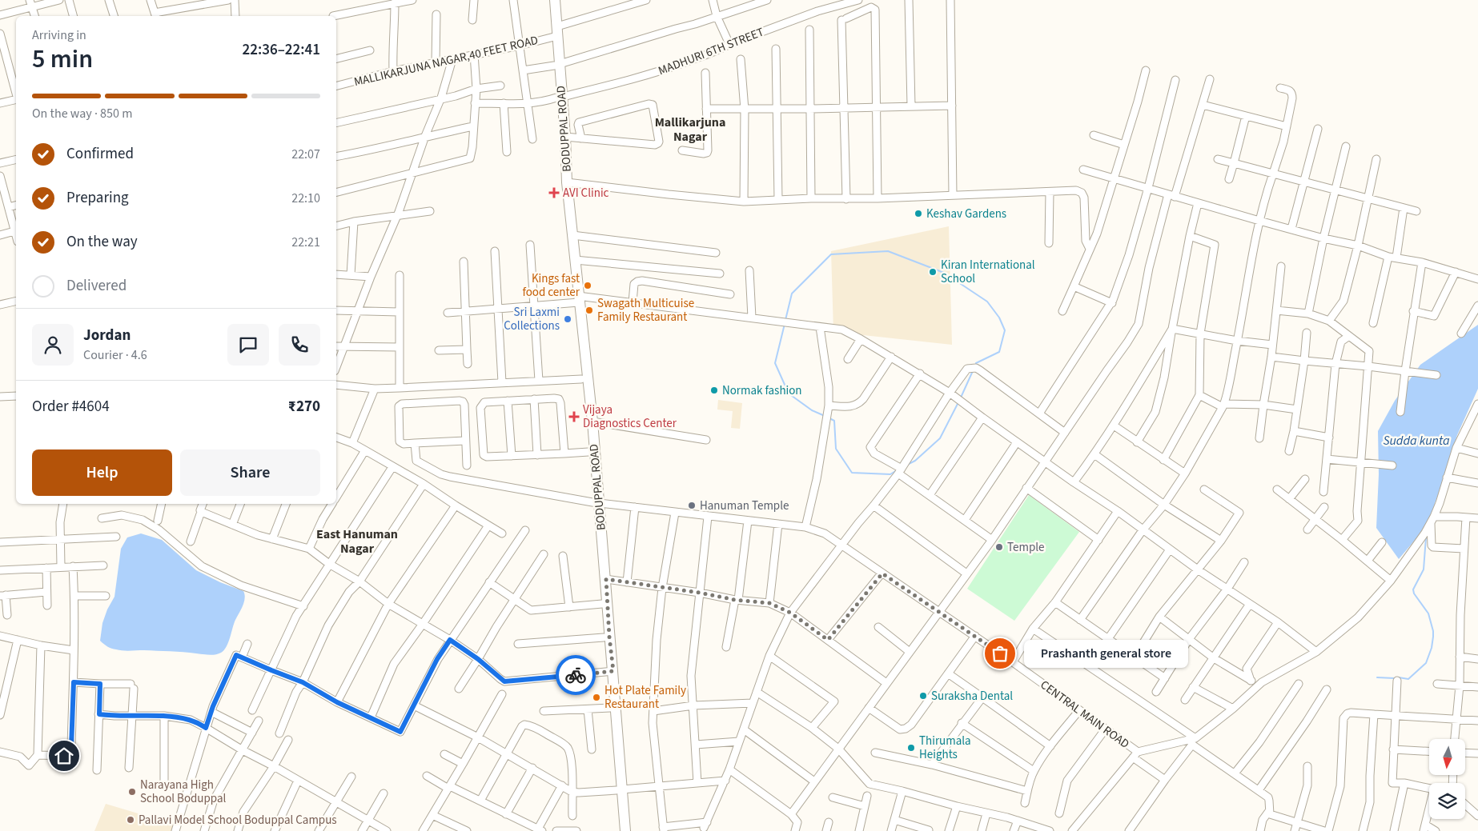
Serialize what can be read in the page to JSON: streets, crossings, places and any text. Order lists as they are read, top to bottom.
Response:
{
  "streets": {
    "street": [
      "MADHURI 6TH STREET",
      "MALLIKARJUNA NAGAR,40 FEET ROAD",
      "BODUPPAL ROAD",
      "CENTRAL MAIN ROAD"
    ]
  },
  "crossings": [
    ["MADHURI 6TH STREET", "BODUPPAL ROAD"],
    ["MALLIKARJUNA NAGAR,40 FEET ROAD", "BODUPPAL ROAD"],
    ["BODUPPAL ROAD", "CENTRAL MAIN ROAD"]
  ],
  "districts": ["Mallikarjuna Nagar", "East Hanuman Nagar"],
  "water": ["Sudda kunta"],
  "places": {
    "health": ["AVI Clinic", "Vijaya Diagnostics Center"],
    "other": [
      "Keshav Gardens",
      "Kiran International School",
      "Kings fast food center",
      "Swagath Multicuise Family Restaurant",
      "Sri Laxmi Collections",
      "Normak fashion",
      "Hanuman Temple",
      "Temple",
      "Prashanth general store",
      "Suraksha Dental",
      "Hot Plate Family Restaurant",
      "Thirumala Heights",
      "Narayana High School Boduppal",
      "Pallavi Model School Boduppal Campus"
    ]
  },
  "north": "bottom",
  "page": {
    "heading": ["5 min", "Arriving in", "22:36–22:41"],
    "panel": [
      "Jordan",
      "Courier · 4.6",
      "Order #4604",
      "₹270"
    ],
    "bar": "On the way · 850 m",
    "list": [
      ["Confirmed", "22:07"],
      ["Preparing", "22:10"],
      ["On the way", "22:21"],
      "Delivered"
    ],
    "buttons": ["Help", "Share"],
    "bubble": "Prashanth general store"
  }
}
